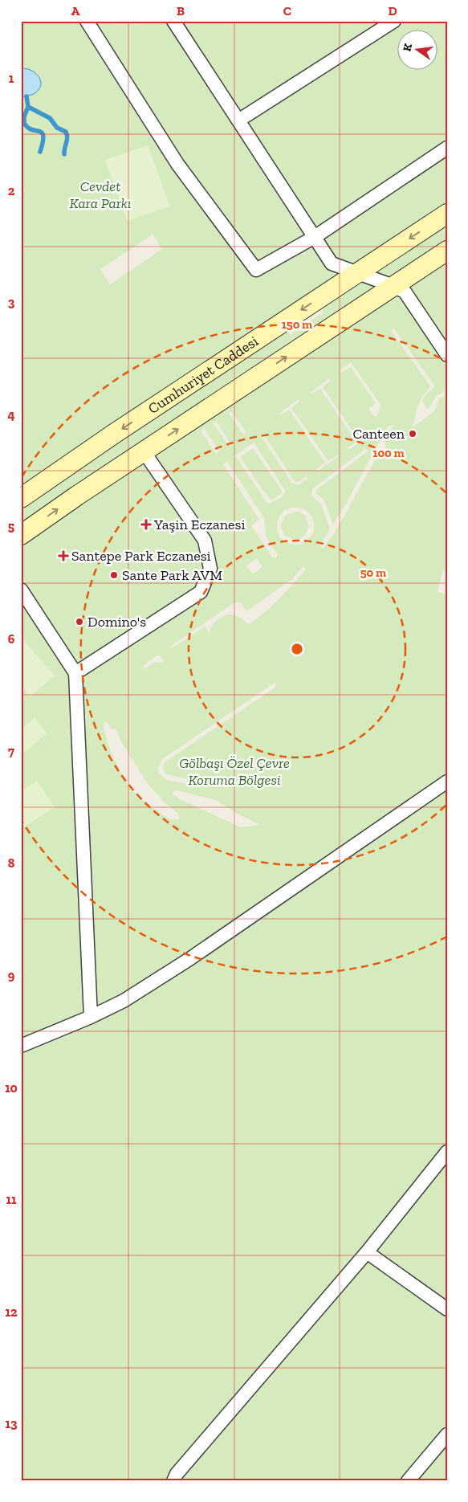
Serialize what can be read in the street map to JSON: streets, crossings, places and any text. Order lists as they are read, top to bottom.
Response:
{
  "streets": {
    "main road": ["Cumhuriyet Caddesi"]
  },
  "parks": ["Cevdet Kara Parkı", "Gölbaşı Özel Çevre Koruma Bölgesi"],
  "places": {
    "other": ["Canteen", "Sante Park AVM", "Domino's"],
    "health": ["Yaşin Eczanesi", "Santepe Park Eczanesi"]
  },
  "north": "left",
  "grid": {
    "columns": [
      "A",
      "B",
      "C",
      "D"
    ],
    "rows": [
      "1",
      "2",
      "3",
      "4",
      "5",
      "6",
      "7",
      "8",
      "9",
      "10",
      "11",
      "12",
      "13"
    ]
  },
  "rings": ["150 m", "100 m", "50 m"]
}
